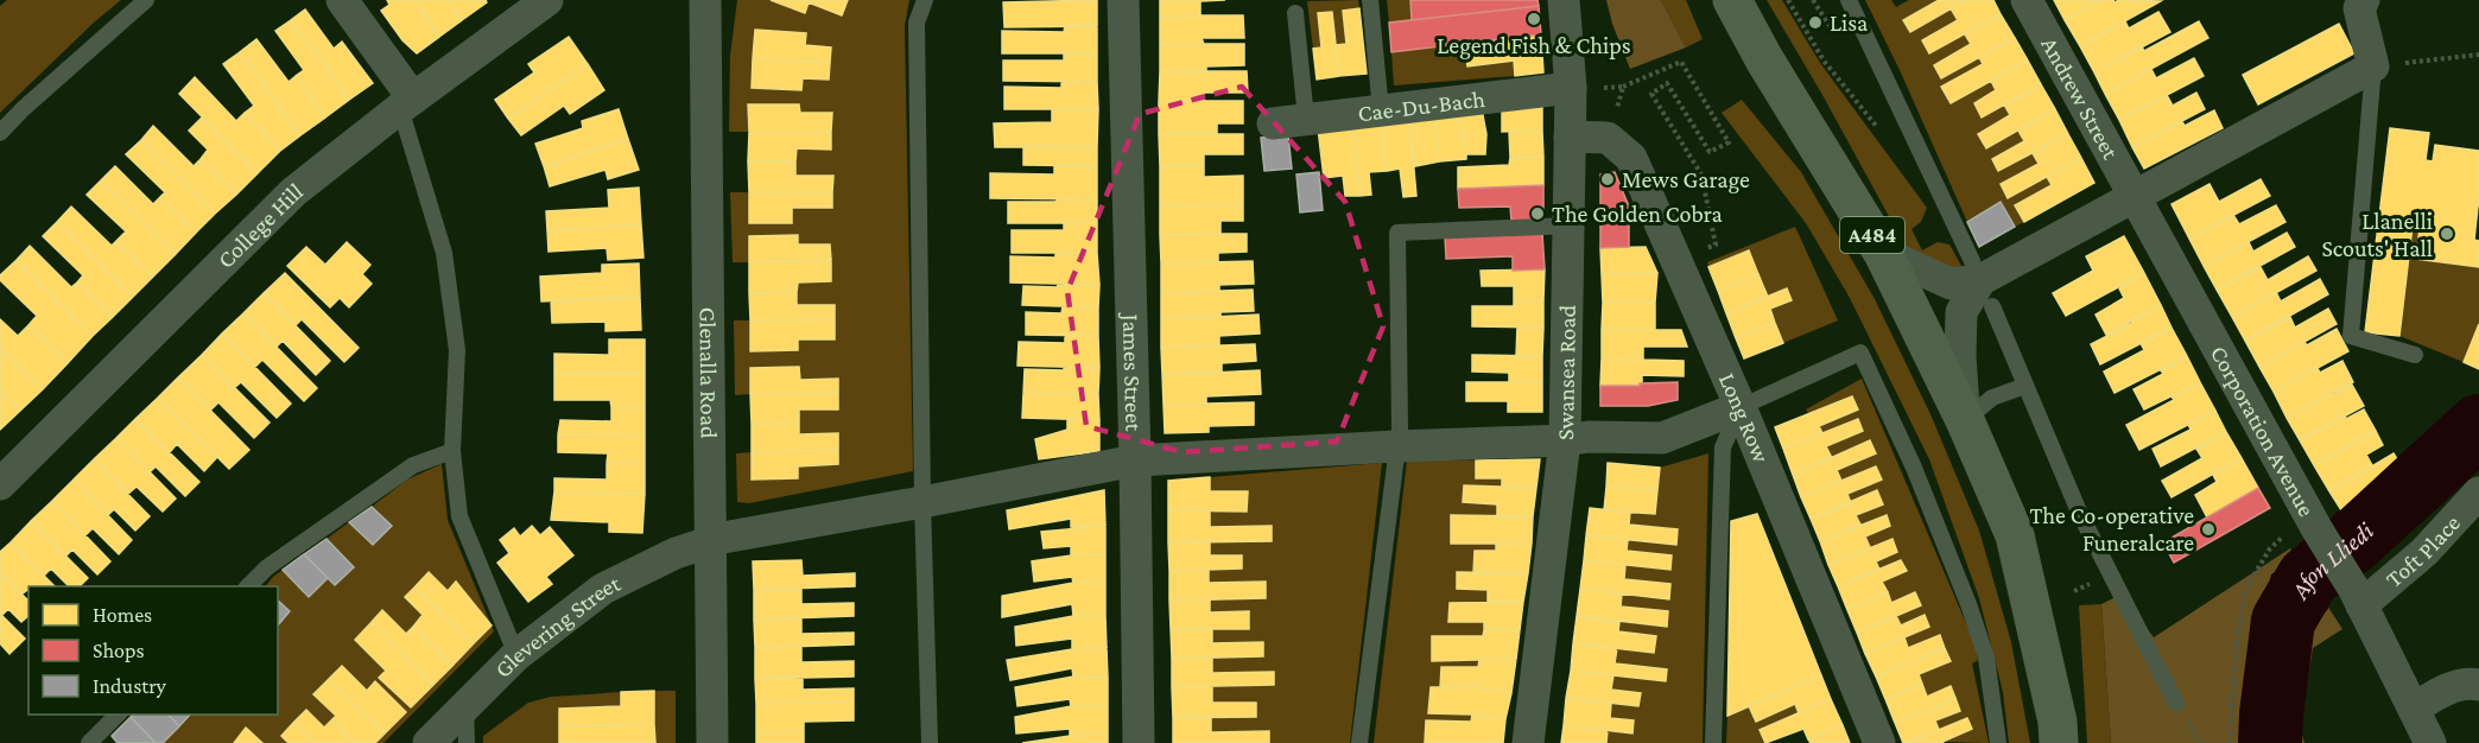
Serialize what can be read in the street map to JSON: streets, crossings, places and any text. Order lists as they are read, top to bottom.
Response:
{
  "streets": {
    "main road": ["A484"],
    "street": [
      "Andrew Street",
      "Cae-Du-Bach",
      "College Hill",
      "Glenalla Road",
      "James Street",
      "Swansea Road",
      "Long Row",
      "Corporation Avenue",
      "Toft Place",
      "Glevering Street"
    ]
  },
  "crossings": [
    ["Andrew Street", "Corporation Avenue"],
    ["Cae-Du-Bach", "Swansea Road"],
    ["Glenalla Road", "Glevering Street"],
    ["James Street", "Glevering Street"],
    ["Swansea Road", "Long Row"],
    ["Swansea Road", "Glevering Street"],
    ["Long Row", "Glevering Street"],
    ["Corporation Avenue", "Toft Place"]
  ],
  "water": ["Afon Lliedi"],
  "places": [
    "Legend Fish & Chips",
    "Lisa",
    "Mews Garage",
    "The Golden Cobra",
    "Llanelli Scouts' Hall",
    "The Co-operative Funeralcare"
  ],
  "legend": ["Homes", "Shops", "Industry"]
}
